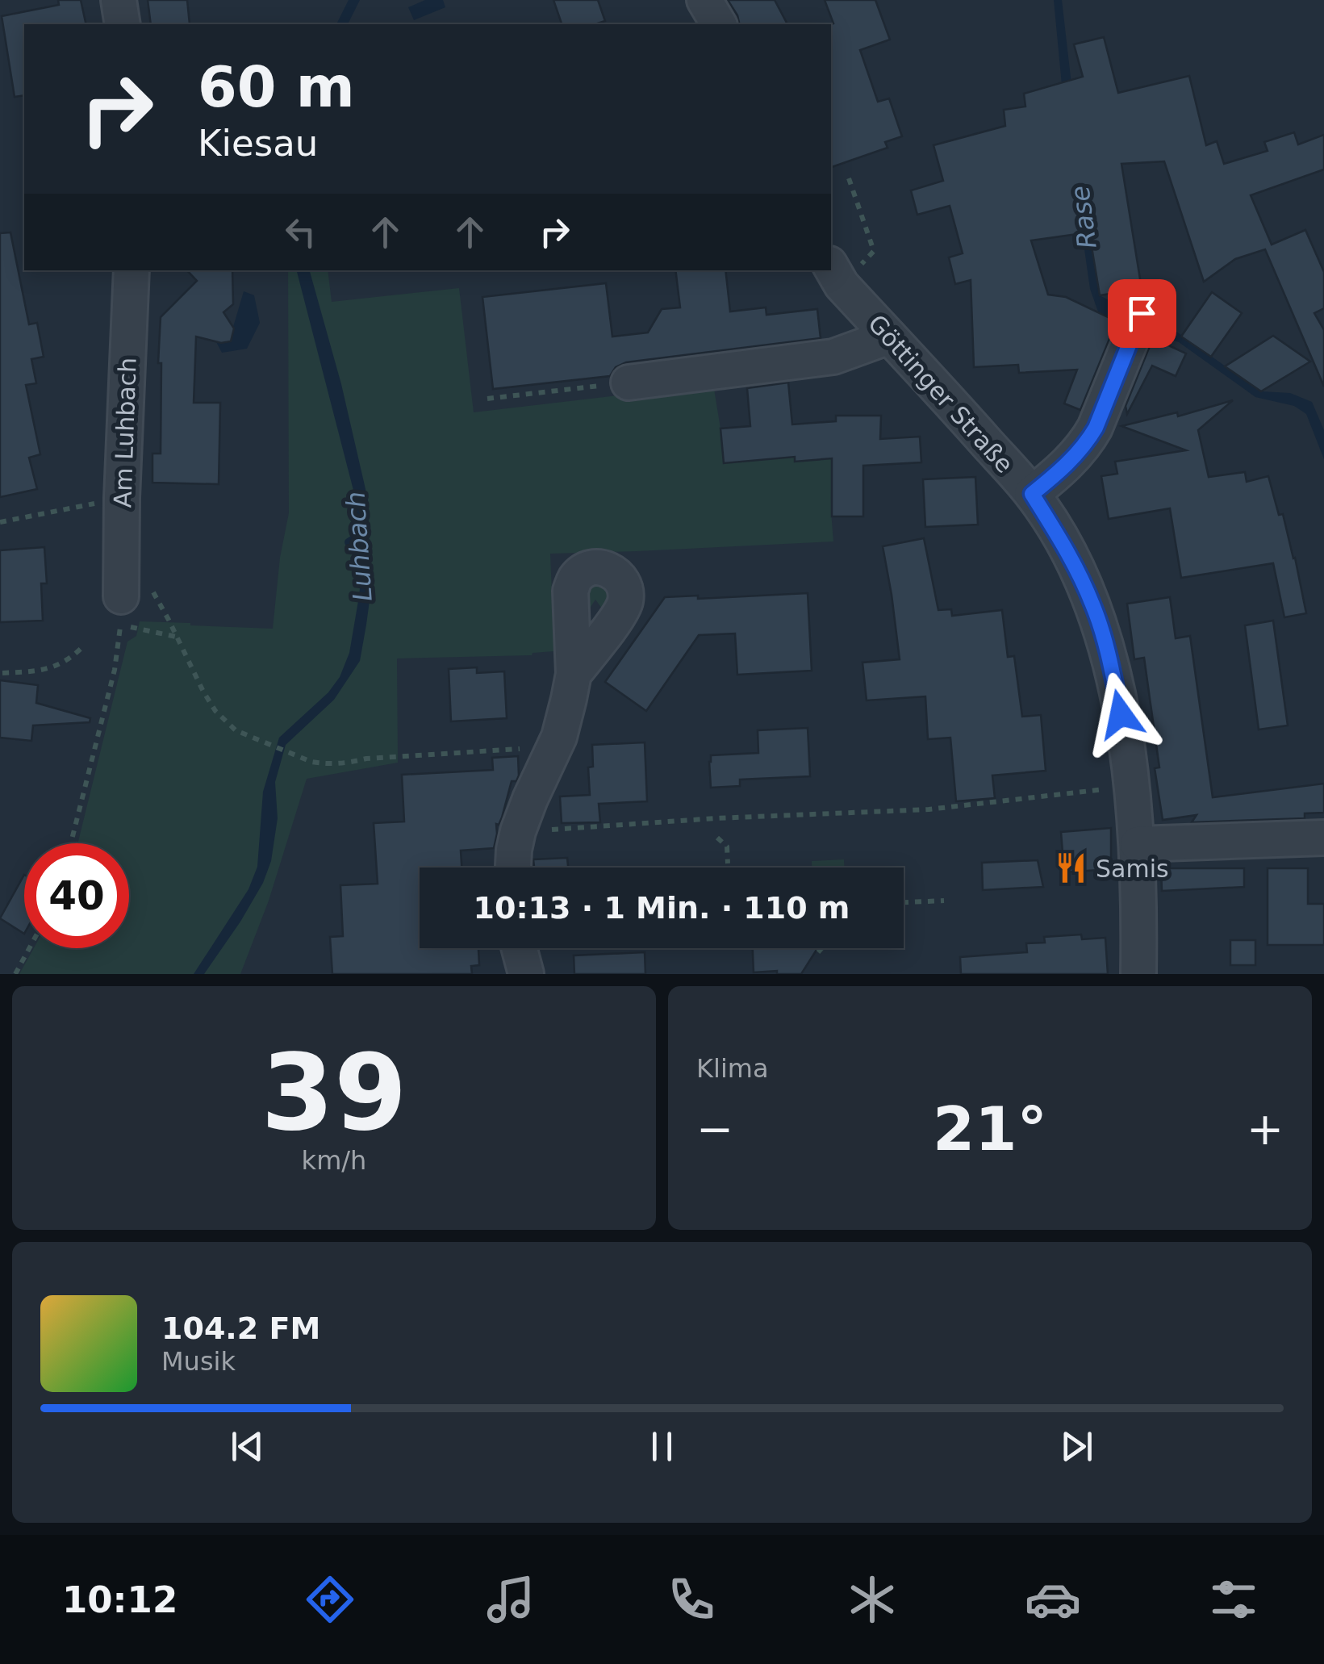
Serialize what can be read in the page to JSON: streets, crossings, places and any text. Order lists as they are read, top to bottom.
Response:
{
  "streets": {
    "street": ["Göttinger Straße", "Am Luhbach"]
  },
  "water": ["Rase", "Luhbach"],
  "places": {
    "restaurant": ["Samis"]
  },
  "page": {
    "turn": ["60 m", "Kiesau"],
    "limit": "40",
    "trip": "10:13 · 1 Min. · 110 m",
    "tile": [
      ["39", "km/h"],
      "Klima"
    ],
    "heat": ["−", "21°", "+"],
    "song": ["104.2 FM", "Musik"],
    "tabs": "10:12"
  }
}
